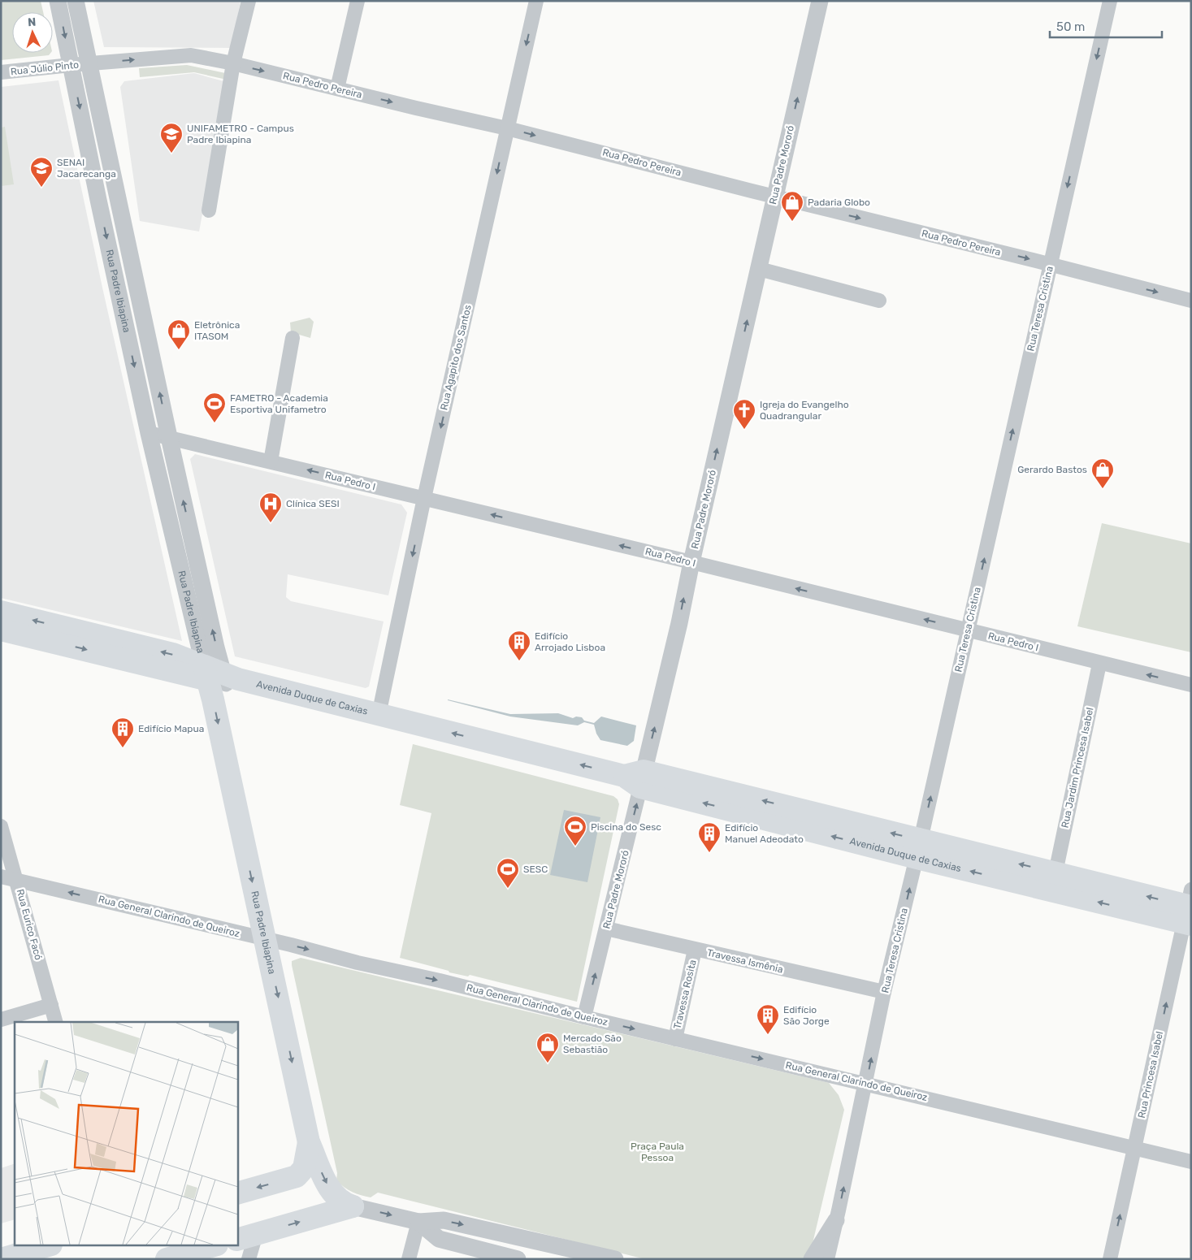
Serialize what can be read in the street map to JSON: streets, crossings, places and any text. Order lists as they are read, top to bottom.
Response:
{
  "streets": {
    "main road": ["Rua Padre Ibiapina", "Avenida Duque de Caxias"],
    "street": [
      "Rua Júlio Pinto",
      "Rua Pedro Pereira",
      "Rua Padre Mororó",
      "Rua Teresa Cristina",
      "Rua Agapito dos Santos",
      "Rua Pedro I",
      "Rua Jardim Princesa Isabel",
      "Rua General Clarindo de Queiroz",
      "Rua Eurico Facó",
      "Travessa Ismênia",
      "Travessa Rosita",
      "Rua Princesa Isabel"
    ]
  },
  "crossings": [
    ["Rua Júlio Pinto", "Rua Pedro Pereira"],
    ["Rua Júlio Pinto", "Rua Padre Ibiapina"],
    ["Rua Pedro Pereira", "Rua Padre Mororó"],
    ["Rua Pedro Pereira", "Rua Padre Ibiapina"],
    ["Rua Pedro Pereira", "Rua Teresa Cristina"],
    ["Rua Pedro Pereira", "Rua Agapito dos Santos"],
    ["Rua Padre Mororó", "Rua Pedro I"],
    ["Rua Padre Mororó", "Avenida Duque de Caxias"],
    ["Rua Padre Mororó", "Rua General Clarindo de Queiroz"],
    ["Rua Padre Mororó", "Travessa Ismênia"],
    ["Rua Padre Ibiapina", "Rua Pedro I"],
    ["Rua Padre Ibiapina", "Avenida Duque de Caxias"],
    ["Rua Padre Ibiapina", "Rua General Clarindo de Queiroz"],
    ["Rua Teresa Cristina", "Rua Pedro I"],
    ["Rua Teresa Cristina", "Avenida Duque de Caxias"],
    ["Rua Teresa Cristina", "Rua General Clarindo de Queiroz"],
    ["Rua Teresa Cristina", "Travessa Ismênia"],
    ["Rua Agapito dos Santos", "Rua Pedro I"],
    ["Rua Agapito dos Santos", "Avenida Duque de Caxias"],
    ["Rua Pedro I", "Rua Jardim Princesa Isabel"],
    ["Avenida Duque de Caxias", "Rua Jardim Princesa Isabel"],
    ["Avenida Duque de Caxias", "Rua Princesa Isabel"],
    ["Rua General Clarindo de Queiroz", "Rua Eurico Facó"],
    ["Rua General Clarindo de Queiroz", "Travessa Rosita"],
    ["Rua General Clarindo de Queiroz", "Rua Princesa Isabel"],
    ["Travessa Ismênia", "Travessa Rosita"]
  ],
  "one_way": [
    "Rua Pedro Pereira",
    "Rua Padre Mororó",
    "Rua Agapito dos Santos",
    "Rua Pedro I",
    "Rua Princesa Isabel"
  ],
  "parks": ["Praça Paula Pessoa"],
  "places": {
    "school or university": ["UNIFAMETRO - Campus Padre Ibiapina", "SENAI Jacarecanga"],
    "shop": [
      "Padaria Globo",
      "Eletrônica ITASOM",
      "Gerardo Bastos",
      "Mercado São Sebastião"
    ],
    "sports": ["FAMETRO - Academia Esportiva Unifametro", "Piscina do Sesc", "SESC"],
    "church": ["Igreja do Evangelho Quadrangular"],
    "hospital": ["Clínica SESI"],
    "building": [
      "Edifício Arrojado Lisboa",
      "Edifício Mapua",
      "Edifício Manuel Adeodato",
      "Edifício São Jorge"
    ]
  },
  "scale_bar": "50 m",
  "north": "top"
}
